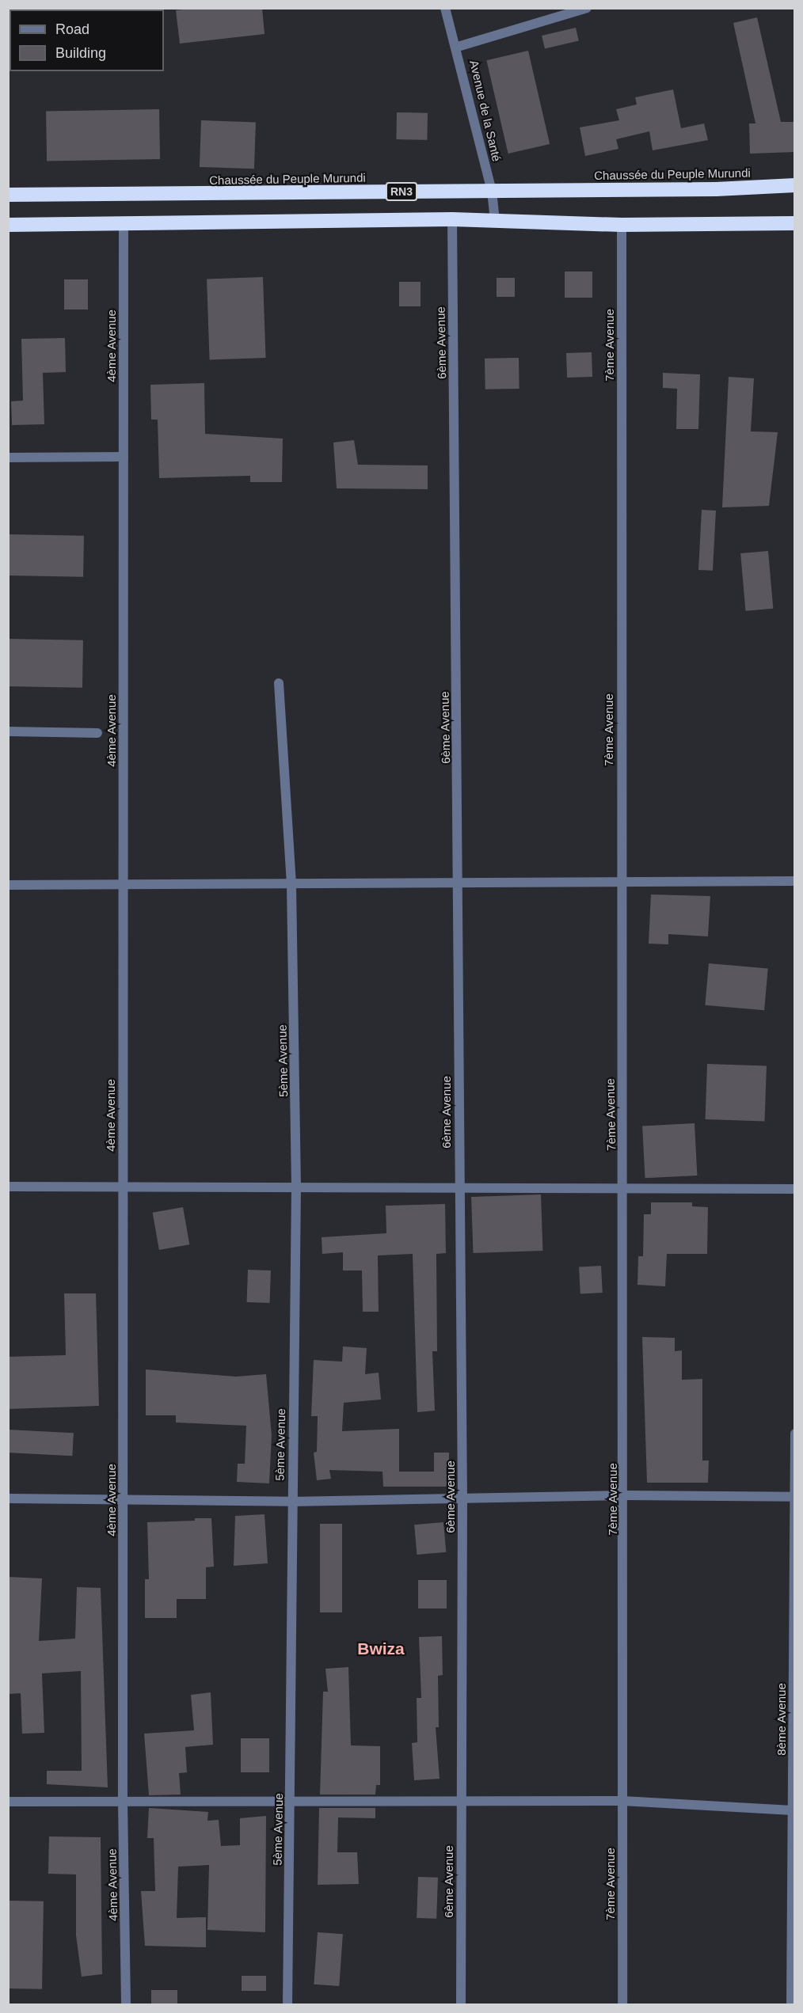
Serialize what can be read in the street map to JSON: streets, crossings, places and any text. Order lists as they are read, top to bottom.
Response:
{
  "streets": {
    "highway": ["Chaussée du Peuple Murundi", "RN3"],
    "street": [
      "Avenue de la Santé",
      "6ème Avenue",
      "7ème Avenue",
      "4ème Avenue",
      "5ème Avenue",
      "8ème Avenue"
    ]
  },
  "crossings": [
    ["Avenue de la Santé", "Chaussée du Peuple Murundi"]
  ],
  "districts": ["Bwiza"],
  "legend": ["Road", "Building"]
}
